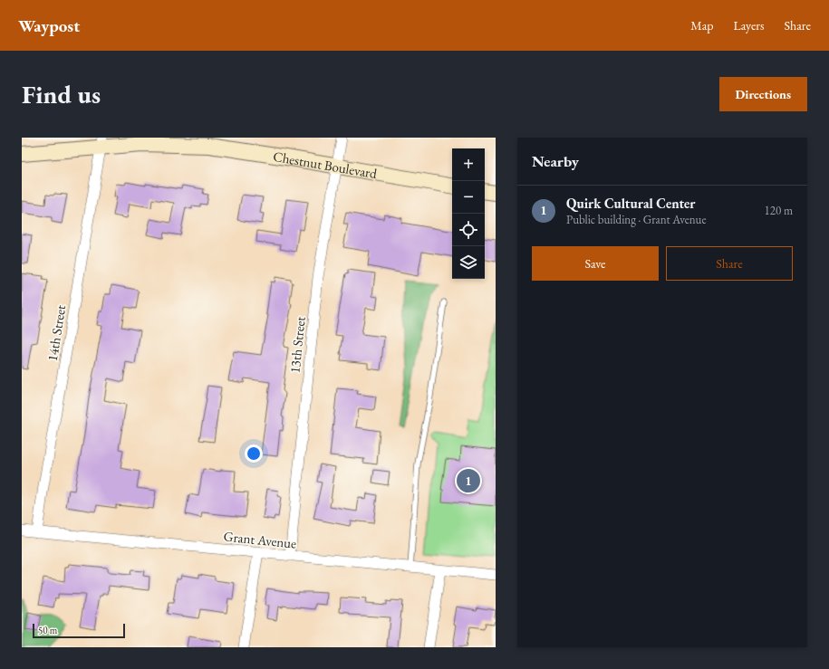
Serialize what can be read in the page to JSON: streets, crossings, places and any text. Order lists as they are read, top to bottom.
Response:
{
  "streets": {
    "street": [
      "Chestnut Boulevard",
      "14th Street",
      "13th Street",
      "Grant Avenue"
    ]
  },
  "crossings": [
    ["Chestnut Boulevard", "14th Street"],
    ["Chestnut Boulevard", "13th Street"],
    ["14th Street", "Grant Avenue"],
    ["13th Street", "Grant Avenue"]
  ],
  "scale_bar": "50 m",
  "page": {
    "header": "Waypost",
    "nav": ["Map", "Layers", "Share"],
    "buttons": [
      "Directions",
      ["Save", "Share"]
    ],
    "title": "Find us",
    "heading": "Nearby",
    "map_buttons": ["+", "−"],
    "list": [
      {
        "mark": "1",
        "name": "Quirk Cultural Center",
        "note": "Public building · Grant Avenue",
        "value": "120 m"
      }
    ],
    "pins": "1",
    "scale": "50 m"
  }
}
